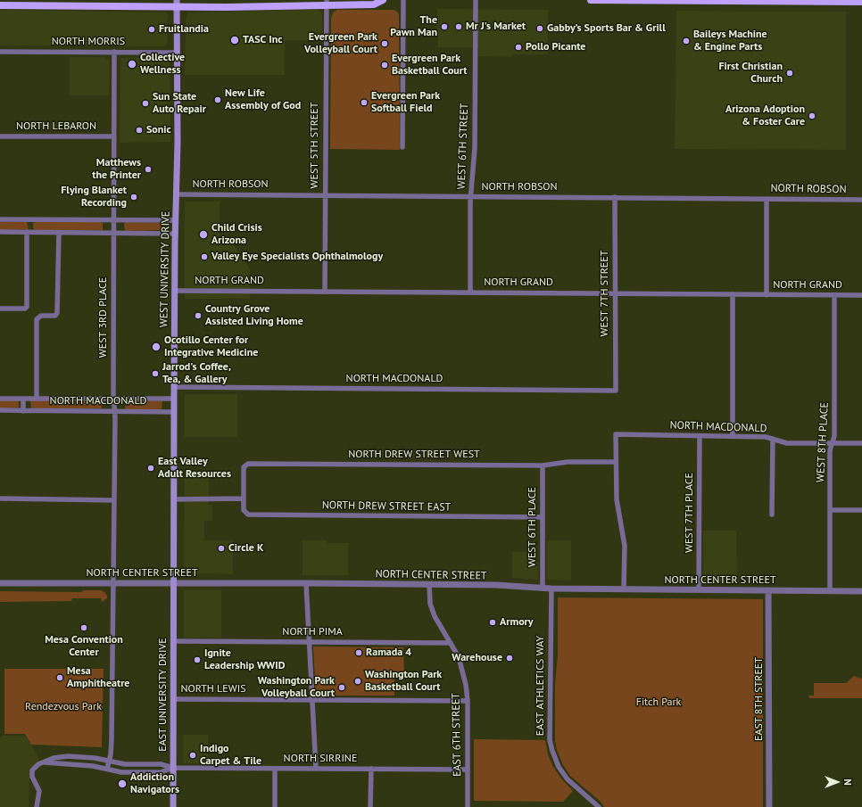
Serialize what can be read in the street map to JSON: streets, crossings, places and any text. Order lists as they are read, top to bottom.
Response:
{
  "streets": {
    "main road": ["WEST UNIVERSITY DRIVE", "EAST UNIVERSITY DRIVE"],
    "street": [
      "NORTH MORRIS",
      "NORTH LEBARON",
      "WEST 5TH STREET",
      "WEST 6TH STREET",
      "NORTH ROBSON",
      "NORTH GRAND",
      "WEST 7TH STREET",
      "WEST 3RD PLACE",
      "NORTH MACDONALD",
      "WEST 8TH PLACE",
      "NORTH DREW STREET WEST",
      "NORTH DREW STREET EAST",
      "WEST 7TH PLACE",
      "WEST 6TH PLACE",
      "NORTH CENTER STREET",
      "NORTH PIMA",
      "EAST ATHLETICS WAY",
      "NORTH LEWIS",
      "EAST 8TH STREET",
      "EAST 6TH STREET",
      "NORTH SIRRINE"
    ]
  },
  "crossings": [
    ["NORTH MORRIS", "WEST UNIVERSITY DRIVE"],
    ["NORTH MORRIS", "WEST 3RD PLACE"],
    ["NORTH LEBARON", "WEST 3RD PLACE"],
    ["WEST 5TH STREET", "NORTH ROBSON"],
    ["WEST 5TH STREET", "NORTH GRAND"],
    ["WEST 6TH STREET", "NORTH ROBSON"],
    ["WEST 6TH STREET", "NORTH GRAND"],
    ["NORTH ROBSON", "WEST UNIVERSITY DRIVE"],
    ["NORTH ROBSON", "WEST 7TH STREET"],
    ["WEST UNIVERSITY DRIVE", "NORTH GRAND"],
    ["WEST UNIVERSITY DRIVE", "NORTH MACDONALD"],
    ["WEST UNIVERSITY DRIVE", "NORTH CENTER STREET"],
    ["WEST UNIVERSITY DRIVE", "EAST UNIVERSITY DRIVE"],
    ["NORTH GRAND", "WEST 7TH STREET"],
    ["NORTH GRAND", "WEST 8TH PLACE"],
    ["WEST 7TH STREET", "NORTH MACDONALD"],
    ["WEST 3RD PLACE", "NORTH MACDONALD"],
    ["WEST 3RD PLACE", "NORTH CENTER STREET"],
    ["NORTH MACDONALD", "WEST 8TH PLACE"],
    ["NORTH MACDONALD", "NORTH DREW STREET WEST"],
    ["NORTH MACDONALD", "WEST 7TH PLACE"],
    ["WEST 8TH PLACE", "NORTH CENTER STREET"],
    ["NORTH DREW STREET WEST", "NORTH DREW STREET EAST"],
    ["NORTH DREW STREET WEST", "WEST 6TH PLACE"],
    ["NORTH DREW STREET EAST", "WEST 6TH PLACE"],
    ["WEST 7TH PLACE", "NORTH CENTER STREET"],
    ["WEST 6TH PLACE", "NORTH CENTER STREET"],
    ["NORTH CENTER STREET", "EAST ATHLETICS WAY"],
    ["NORTH CENTER STREET", "EAST UNIVERSITY DRIVE"],
    ["NORTH CENTER STREET", "EAST 8TH STREET"],
    ["NORTH CENTER STREET", "EAST 6TH STREET"],
    ["NORTH PIMA", "EAST UNIVERSITY DRIVE"],
    ["NORTH PIMA", "EAST 6TH STREET"],
    ["NORTH LEWIS", "EAST UNIVERSITY DRIVE"],
    ["NORTH LEWIS", "EAST 6TH STREET"],
    ["EAST UNIVERSITY DRIVE", "NORTH SIRRINE"],
    ["EAST 6TH STREET", "NORTH SIRRINE"]
  ],
  "parks": ["Fitch Park", "Rendezvous Park"],
  "places": [
    "The Pawn Man",
    "Mr J's Market",
    "Gabby’s Sports Bar & Grill",
    "Fruitlandia",
    "TASC Inc",
    "Baileys Machine & Engine Parts",
    "Evergreen Park Volleyball Court",
    "Pollo Picante",
    "Collective Wellness",
    "Evergreen Park Basketball Court",
    "First Christian Church",
    "New Life Assembly of God",
    "Evergreen Park Softball Field",
    "Sun State Auto Repair",
    "Arizona Adoption & Foster Care",
    "Sonic",
    "Matthews the Printer",
    "Flying Blanket Recording",
    "Child Crisis Arizona",
    "Valley Eye Specialists Ophthalmology",
    "Country Grove Assisted Living Home",
    "Ocotillo Center for Integrative Medicine",
    "Jarrod's Coffee, Tea, & Gallery",
    "East Valley Adult Resources",
    "Circle K",
    "Armory",
    "Mesa Convention Center",
    "Ramada 4",
    "Warehouse",
    "Ignite Leadership WWID",
    "Mesa Amphitheatre",
    "Washington Park Basketball Court",
    "Washington Park Volleyball Court",
    "Indigo Carpet & Tile",
    "Addiction Navigators"
  ],
  "north": "right"
}
